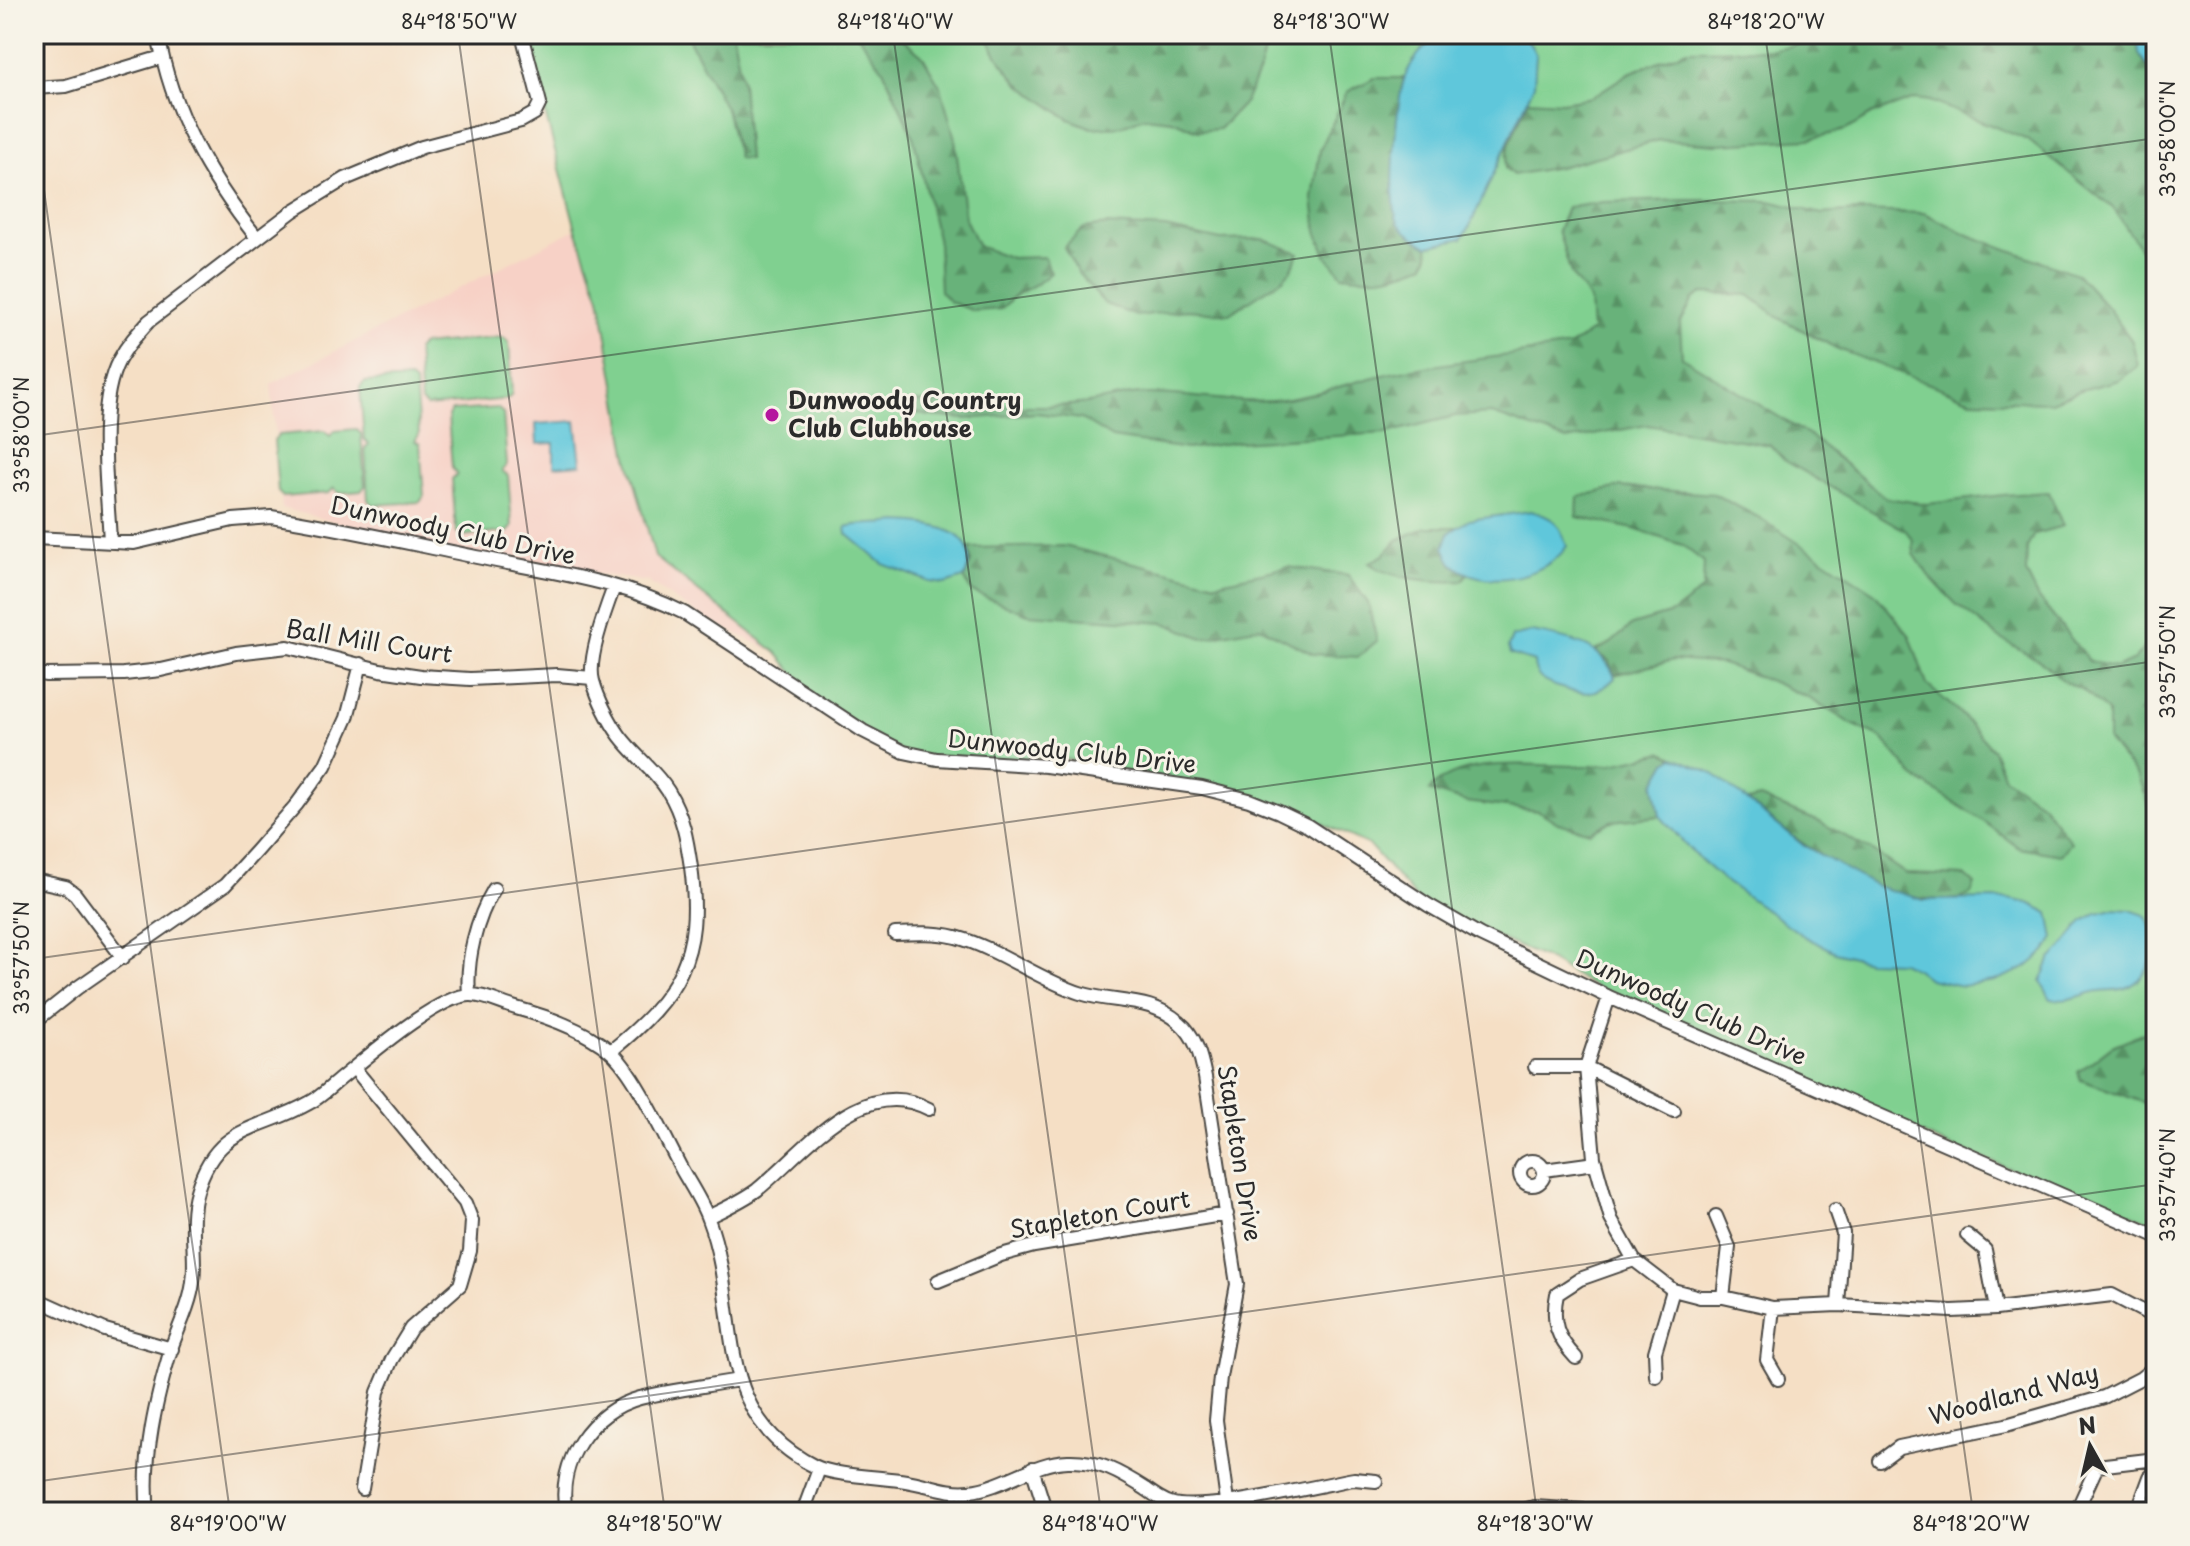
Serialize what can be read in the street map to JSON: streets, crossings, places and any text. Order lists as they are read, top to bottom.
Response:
{
  "streets": {
    "street": [
      "Dunwoody Club Drive",
      "Ball Mill Court",
      "Stapleton Drive",
      "Stapleton Court",
      "Woodland Way"
    ]
  },
  "crossings": [
    ["Stapleton Drive", "Stapleton Court"]
  ],
  "places": ["Dunwoody Country Club Clubhouse"],
  "north": "top",
  "coordinates": [
    "84°18'50\"W",
    "84°18'40\"W",
    "84°18'30\"W",
    "84°18'20\"W",
    "33°58'00\"N",
    "33°57'50\"N",
    "33°57'40\"N",
    "84°19'00\"W"
  ]
}
